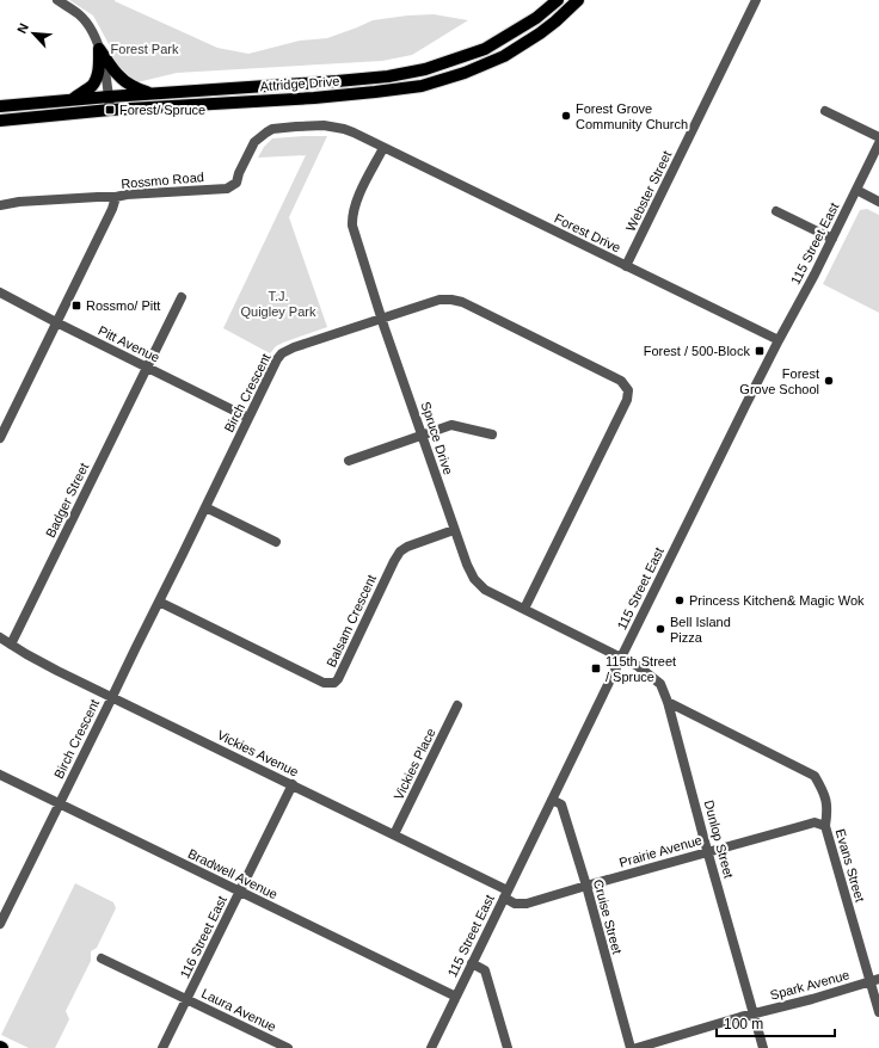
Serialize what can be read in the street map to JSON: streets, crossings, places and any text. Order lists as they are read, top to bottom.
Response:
{
  "streets": {
    "main road": ["Attridge Drive"],
    "street": [
      "Rossmo Road",
      "Webster Street",
      "Forest Drive",
      "115 Street East",
      "Pitt Avenue",
      "Birch Crescent",
      "Spruce Drive",
      "Badger Street",
      "Balsam Crescent",
      "Vickies Avenue",
      "Vickies Place",
      "Dunlop Street",
      "Prairie Avenue",
      "Evans Street",
      "Bradwell Avenue",
      "Cruise Street",
      "116 Street East",
      "Spark Avenue",
      "Laura Avenue"
    ]
  },
  "crossings": [
    ["Rossmo Road", "Forest Drive"],
    ["Rossmo Road", "Pitt Avenue"],
    ["Rossmo Road", "Spruce Drive"],
    ["Webster Street", "Forest Drive"],
    ["Forest Drive", "115 Street East"],
    ["Forest Drive", "Spruce Drive"],
    ["115 Street East", "Spruce Drive"],
    ["115 Street East", "Vickies Avenue"],
    ["115 Street East", "Dunlop Street"],
    ["115 Street East", "Prairie Avenue"],
    ["115 Street East", "Bradwell Avenue"],
    ["115 Street East", "Cruise Street"],
    ["Pitt Avenue", "Birch Crescent"],
    ["Pitt Avenue", "Badger Street"],
    ["Birch Crescent", "Spruce Drive"],
    ["Birch Crescent", "Balsam Crescent"],
    ["Birch Crescent", "Vickies Avenue"],
    ["Birch Crescent", "Bradwell Avenue"],
    ["Spruce Drive", "Balsam Crescent"],
    ["Spruce Drive", "Dunlop Street"],
    ["Badger Street", "Vickies Avenue"],
    ["Vickies Avenue", "Vickies Place"],
    ["Vickies Avenue", "Prairie Avenue"],
    ["Vickies Avenue", "116 Street East"],
    ["Dunlop Street", "Prairie Avenue"],
    ["Dunlop Street", "Evans Street"],
    ["Dunlop Street", "Spark Avenue"],
    ["Prairie Avenue", "Evans Street"],
    ["Prairie Avenue", "Cruise Street"],
    ["Evans Street", "Spark Avenue"],
    ["Bradwell Avenue", "116 Street East"],
    ["116 Street East", "Laura Avenue"]
  ],
  "parks": ["Forest Park", "T.J. Quigley Park"],
  "places": {
    "transit": [
      "Forest/ Spruce",
      "Rossmo/ Pitt",
      "Forest / 500-Block",
      "115th Street / Spruce"
    ],
    "other": [
      "Forest Grove Community Church",
      "Forest Grove School",
      "Princess Kitchen& Magic Wok",
      "Bell Island Pizza"
    ]
  },
  "scale_bar": "100 m",
  "north": "top left"
}
